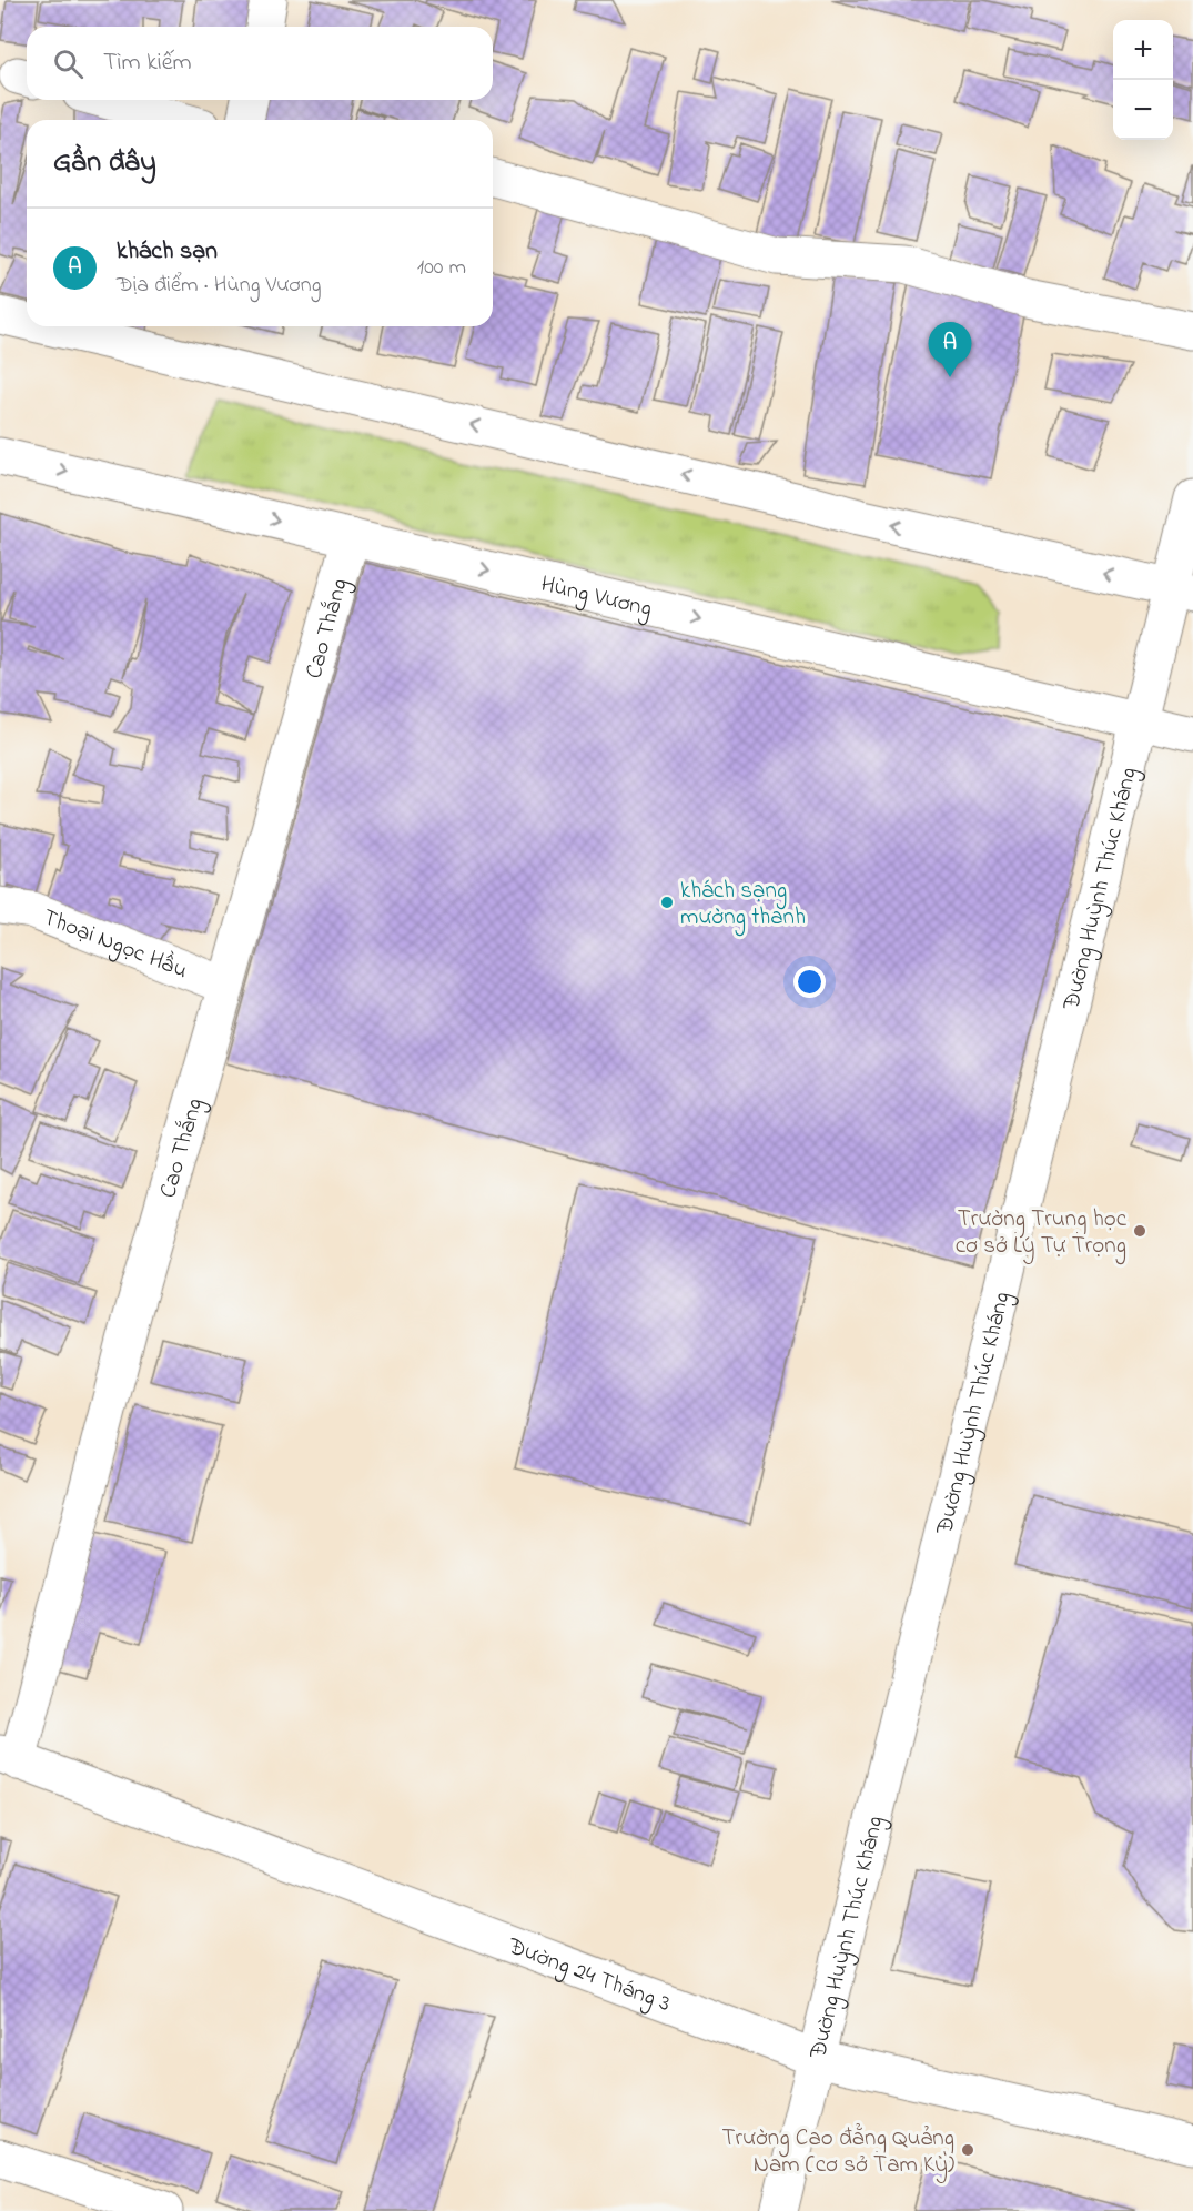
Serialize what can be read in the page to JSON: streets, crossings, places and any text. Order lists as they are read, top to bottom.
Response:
{
  "streets": {
    "street": [
      "Hùng Vương",
      "Cao Thắng",
      "Đường Huỳnh Thúc Kháng",
      "Thoại Ngọc Hầu",
      "Đường 24 Tháng 3"
    ]
  },
  "crossings": [
    ["Hùng Vương", "Cao Thắng"],
    ["Hùng Vương", "Đường Huỳnh Thúc Kháng"],
    ["Cao Thắng", "Thoại Ngọc Hầu"],
    ["Cao Thắng", "Đường 24 Tháng 3"],
    ["Đường Huỳnh Thúc Kháng", "Đường 24 Tháng 3"]
  ],
  "places": ["khách sạng mường thanh", "Trường Trung học cơ sở Lý Tự Trọng", "Trường Cao đẳng Quảng Nam (cơ sở Tam Kỳ)"],
  "page": {
    "map_buttons": ["+", "−"],
    "search": "Tìm kiếm",
    "heading": "Gần đây",
    "list": [
      {
        "mark": "A",
        "name": "khách sạn",
        "note": "Địa điểm · Hùng Vương",
        "value": "100 m"
      }
    ],
    "pins": "A"
  }
}
